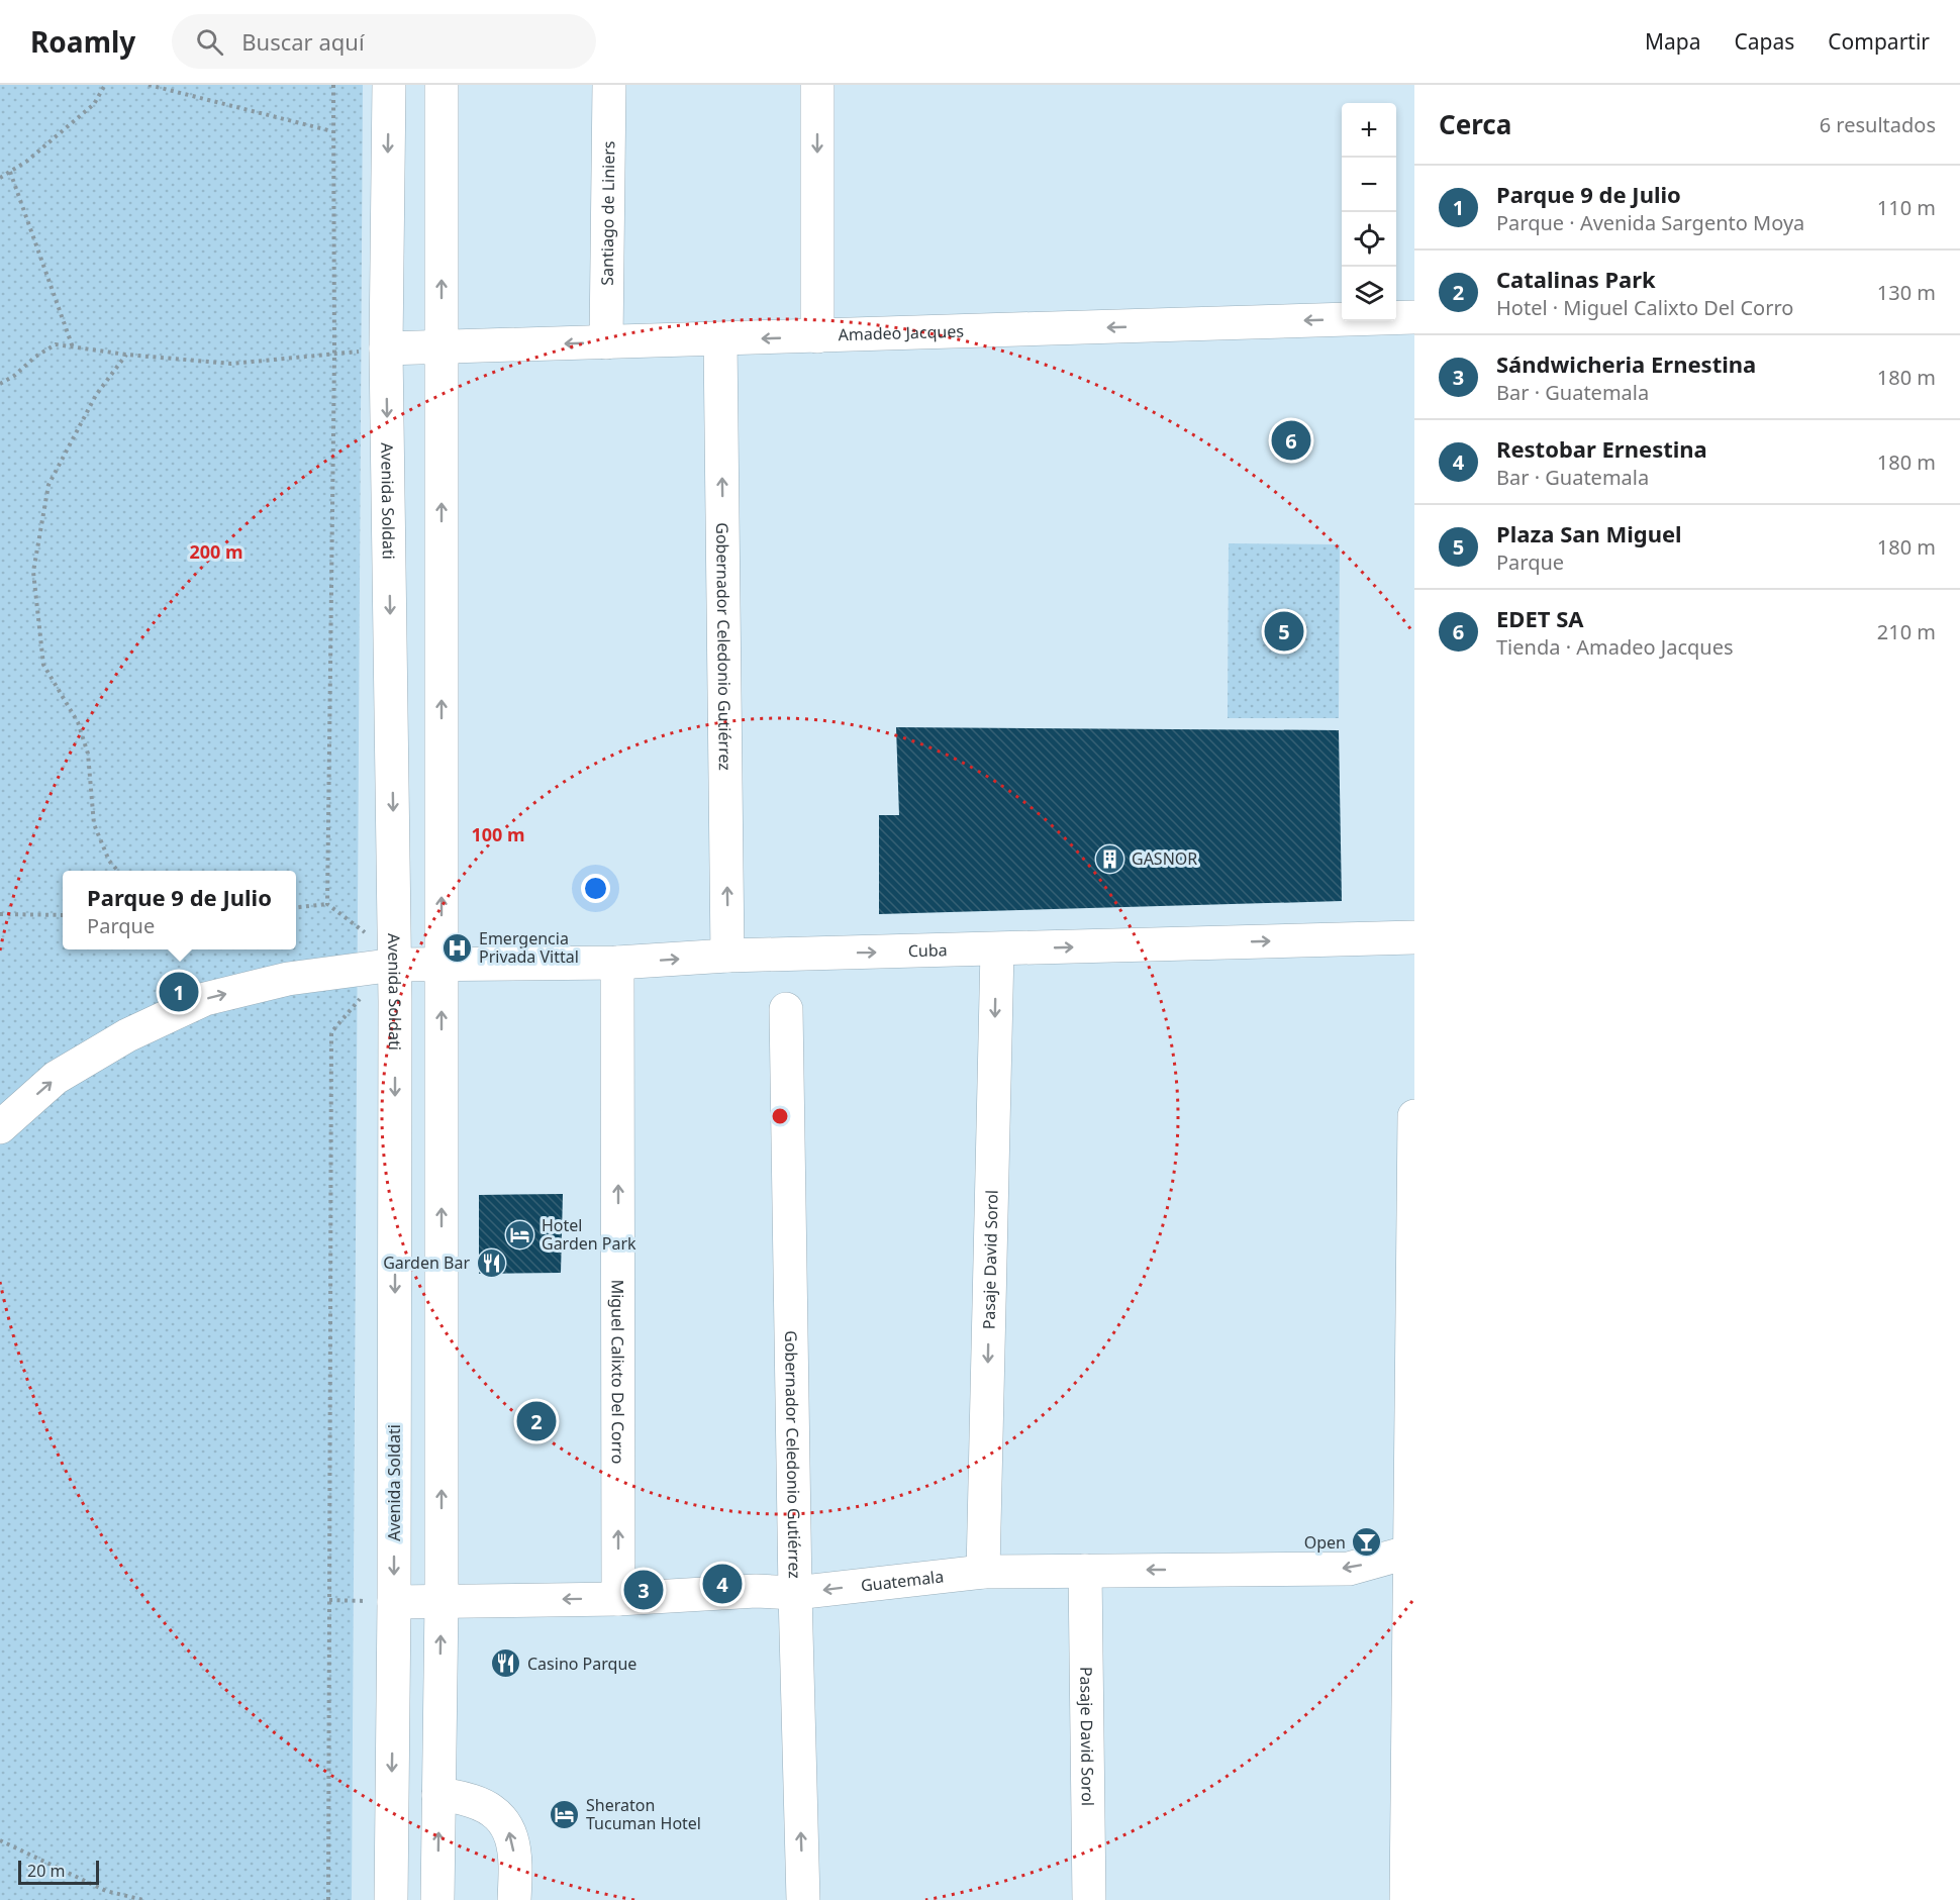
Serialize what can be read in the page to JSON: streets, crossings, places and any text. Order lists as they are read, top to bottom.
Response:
{
  "streets": {
    "street": [
      "Santiago de Liniers",
      "Amadeo Jacques",
      "Avenida Soldati",
      "Gobernador Celedonio Gutiérrez",
      "Cuba",
      "Pasaje David Sorol",
      "Miguel Calixto Del Corro",
      "Guatemala"
    ]
  },
  "crossings": [
    ["Santiago de Liniers", "Amadeo Jacques"],
    ["Amadeo Jacques", "Avenida Soldati"],
    ["Amadeo Jacques", "Gobernador Celedonio Gutiérrez"],
    ["Avenida Soldati", "Cuba"],
    ["Avenida Soldati", "Guatemala"],
    ["Gobernador Celedonio Gutiérrez", "Cuba"],
    ["Gobernador Celedonio Gutiérrez", "Guatemala"],
    ["Cuba", "Pasaje David Sorol"],
    ["Cuba", "Miguel Calixto Del Corro"],
    ["Pasaje David Sorol", "Guatemala"],
    ["Miguel Calixto Del Corro", "Guatemala"]
  ],
  "one_way": [
    "Amadeo Jacques",
    "Cuba",
    "Pasaje David Sorol",
    "Guatemala"
  ],
  "places": {
    "building": ["GASNOR"],
    "hospital": ["Emergencia Privada Vittal"],
    "hotel": ["Hotel Garden Park", "Sheraton Tucuman Hotel"],
    "restaurant": ["Garden Bar", "Casino Parque"],
    "bar": ["Open"]
  },
  "scale_bar": "20 m",
  "page": {
    "header": "Roamly",
    "search": "Buscar aquí",
    "nav": ["Mapa", "Capas", "Compartir"],
    "heading": ["Cerca", "6 resultados"],
    "map_buttons": ["+", "−"],
    "list": [
      {
        "mark": "1",
        "name": "Parque 9 de Julio",
        "note": "Parque · Avenida Sargento Moya",
        "value": "110 m"
      },
      {
        "mark": "2",
        "name": "Catalinas Park",
        "note": "Hotel · Miguel Calixto Del Corro",
        "value": "130 m"
      },
      {
        "mark": "3",
        "name": "Sándwicheria Ernestina",
        "note": "Bar · Guatemala",
        "value": "180 m"
      },
      {
        "mark": "4",
        "name": "Restobar Ernestina",
        "note": "Bar · Guatemala",
        "value": "180 m"
      },
      {
        "mark": "5",
        "name": "Plaza San Miguel",
        "note": "Parque",
        "value": "180 m"
      },
      {
        "mark": "6",
        "name": "EDET SA",
        "note": "Tienda · Amadeo Jacques",
        "value": "210 m"
      }
    ],
    "pins": [
      "6",
      "5",
      "1",
      "2",
      "4",
      "3"
    ],
    "popup": ["Parque 9 de Julio", "Parque"],
    "scale": "20 m"
  },
  "rings": ["200 m", "100 m"]
}
